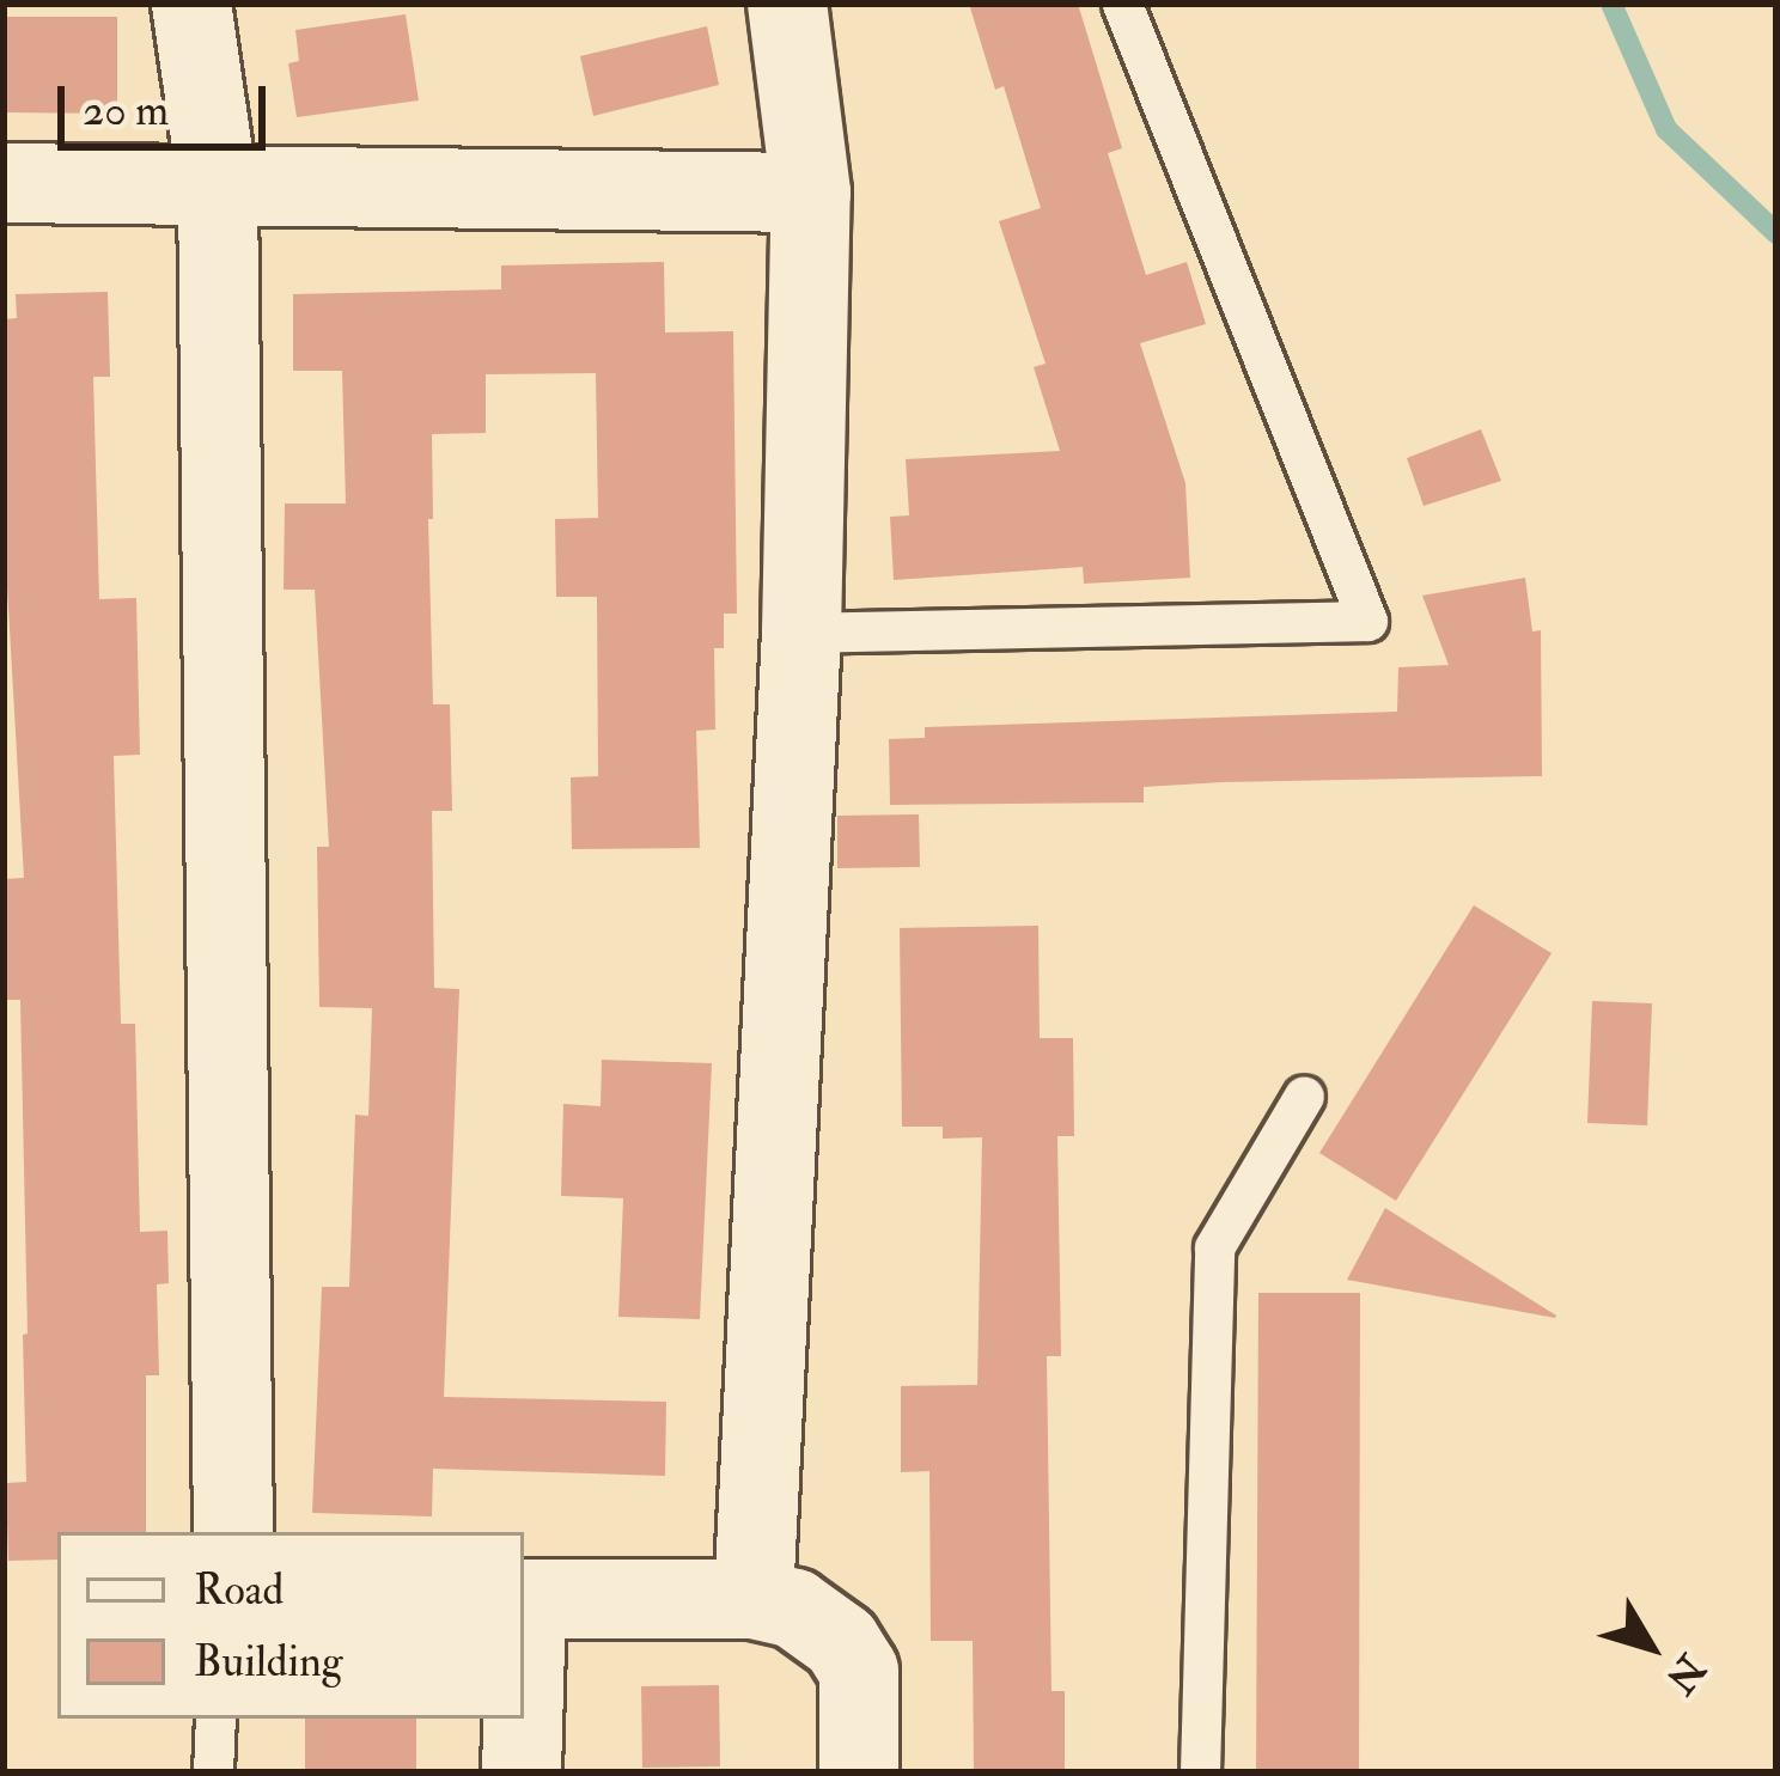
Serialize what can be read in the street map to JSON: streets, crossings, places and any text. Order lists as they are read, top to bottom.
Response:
{
  "legend": ["Road", "Building"],
  "scale_bar": "20 m",
  "north": "bottom right"
}
